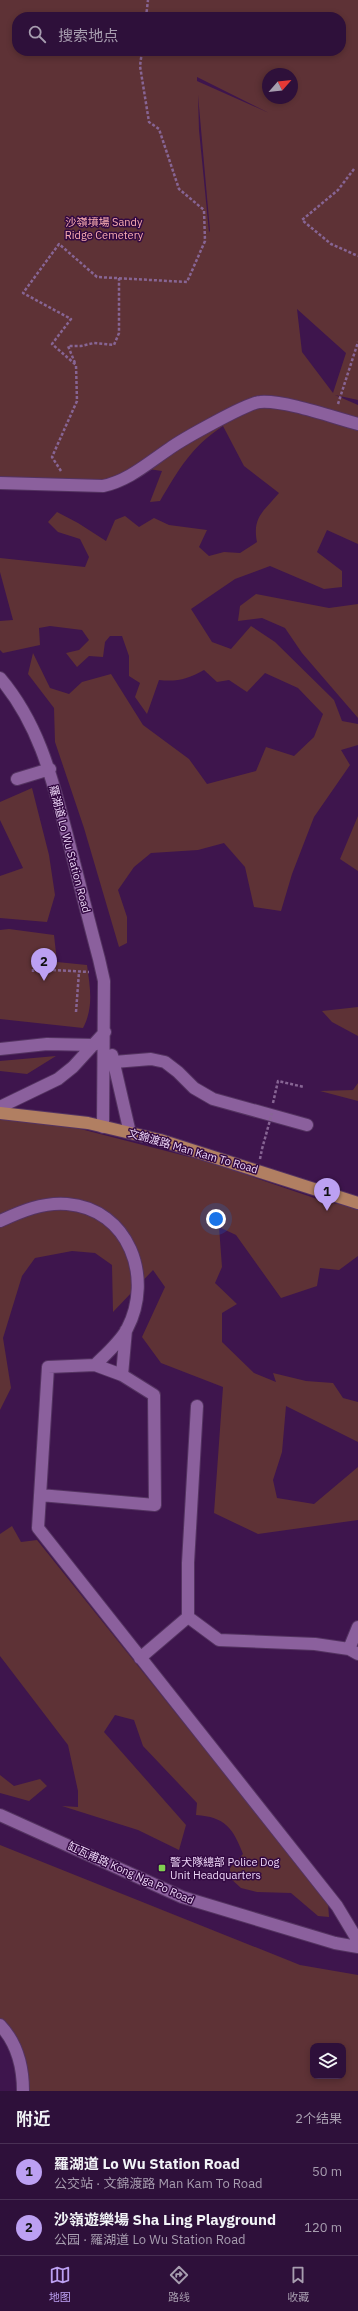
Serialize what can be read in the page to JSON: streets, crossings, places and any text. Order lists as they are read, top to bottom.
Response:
{
  "streets": {
    "main road": ["文錦渡路 Man Kam To Road"],
    "street": ["羅湖道 Lo Wu Station Road", "缸瓦甫路 Kong Nga Po Road"]
  },
  "crossings": [
    ["羅湖道 Lo Wu Station Road", "文錦渡路 Man Kam To Road"]
  ],
  "parks": ["沙嶺墳場 Sandy Ridge Cemetery"],
  "places": {
    "transit": ["警犬隊總部 Police Dog Unit Headquarters"]
  },
  "north": "top right",
  "page": {
    "search": "搜索地点",
    "pins": ["2", "1"],
    "heading": ["附近", "2个结果"],
    "list": [
      {
        "mark": "1",
        "name": "羅湖道 Lo Wu Station Road",
        "note": "公交站 · 文錦渡路 Man Kam To Road",
        "value": "50 m"
      },
      {
        "mark": "2",
        "name": "沙嶺遊樂場 Sha Ling Playground",
        "note": "公园 · 羅湖道 Lo Wu Station Road",
        "value": "120 m"
      }
    ],
    "nav": ["地图", "路线", "收藏"]
  }
}
